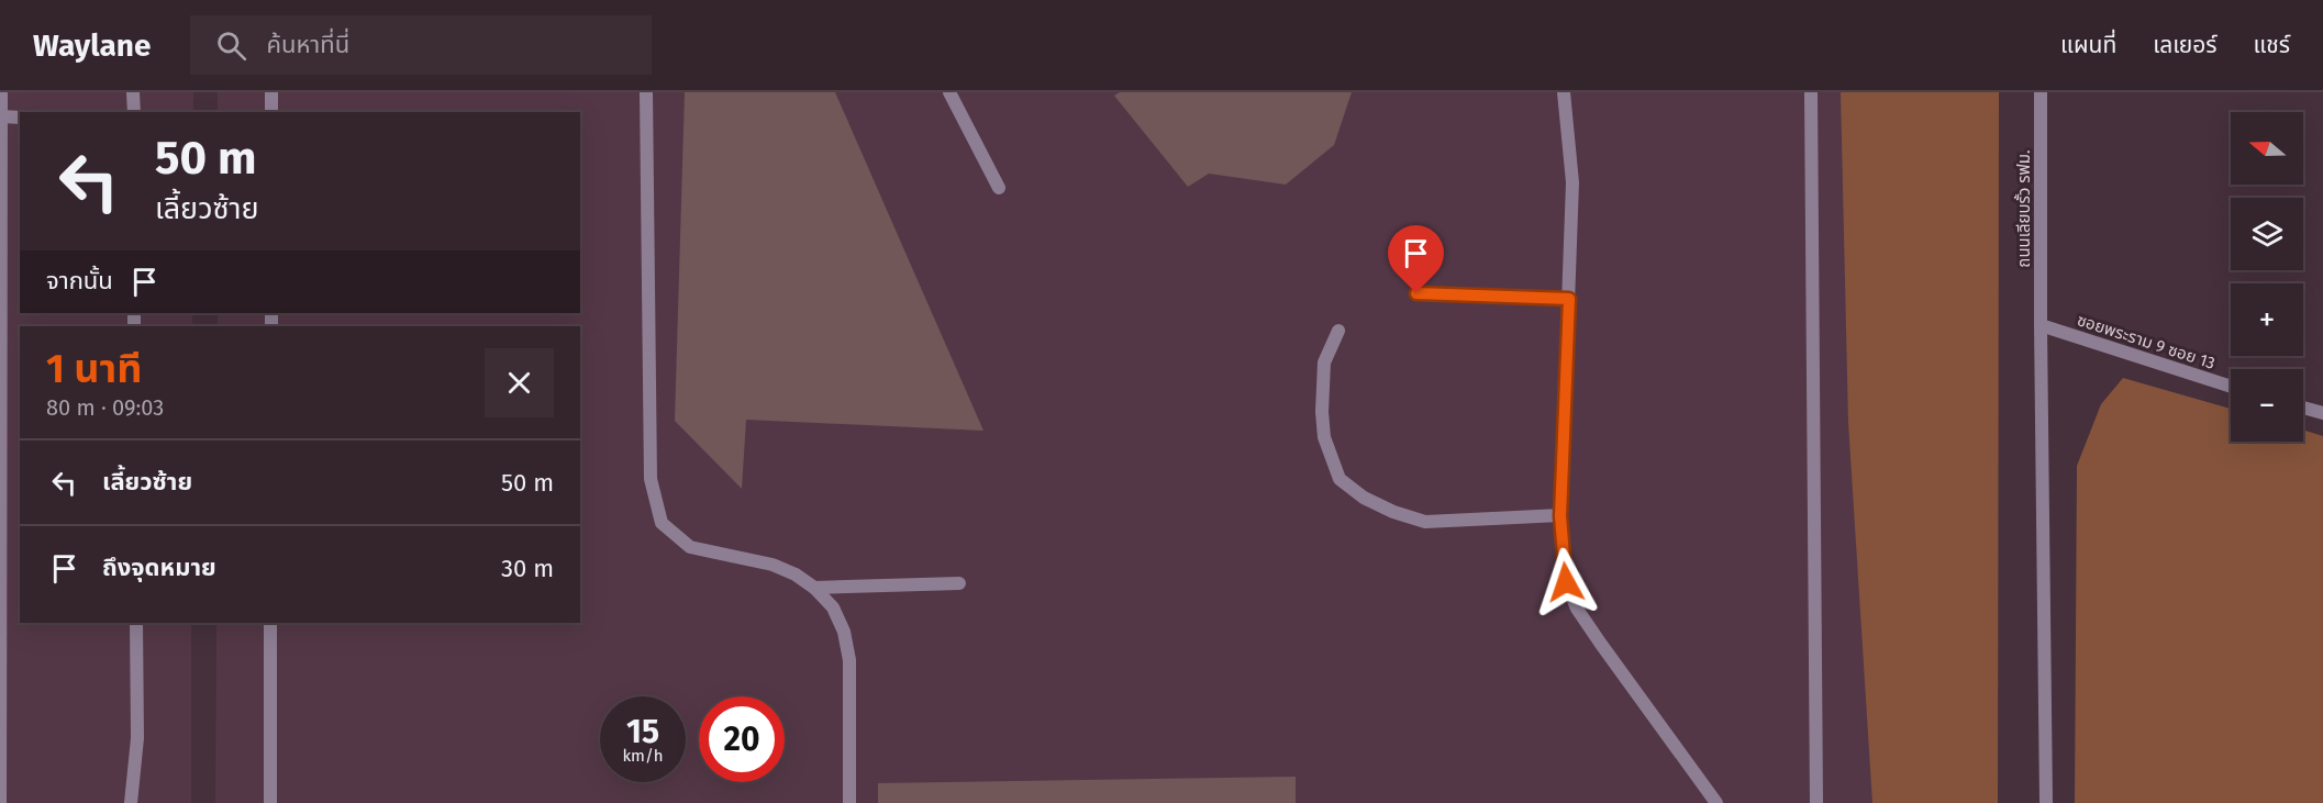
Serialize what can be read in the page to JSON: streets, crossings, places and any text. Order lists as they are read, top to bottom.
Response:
{
  "streets": {
    "street": ["ถนนเลียบรั้ว รฟม.", "ซอยพระราม 9 ซอย 13"]
  },
  "crossings": [
    ["ถนนเลียบรั้ว รฟม.", "ซอยพระราม 9 ซอย 13"]
  ],
  "north": "left",
  "page": {
    "header": "Waylane",
    "search": "ค้นหาที่นี่",
    "nav": ["แผนที่", "เลเยอร์", "แชร์"],
    "map_buttons": ["+", "−"],
    "turn": ["50 m", "เลี้ยวซ้าย"],
    "then": "จากนั้น",
    "heading": ["1 นาที", "80 m · 09:03"],
    "list": [
      {
        "name": "เลี้ยวซ้าย",
        "value": "50 m"
      },
      {
        "name": "ถึงจุดหมาย",
        "value": "30 m"
      }
    ],
    "speed": "15 km/h",
    "limit": "20"
  }
}
